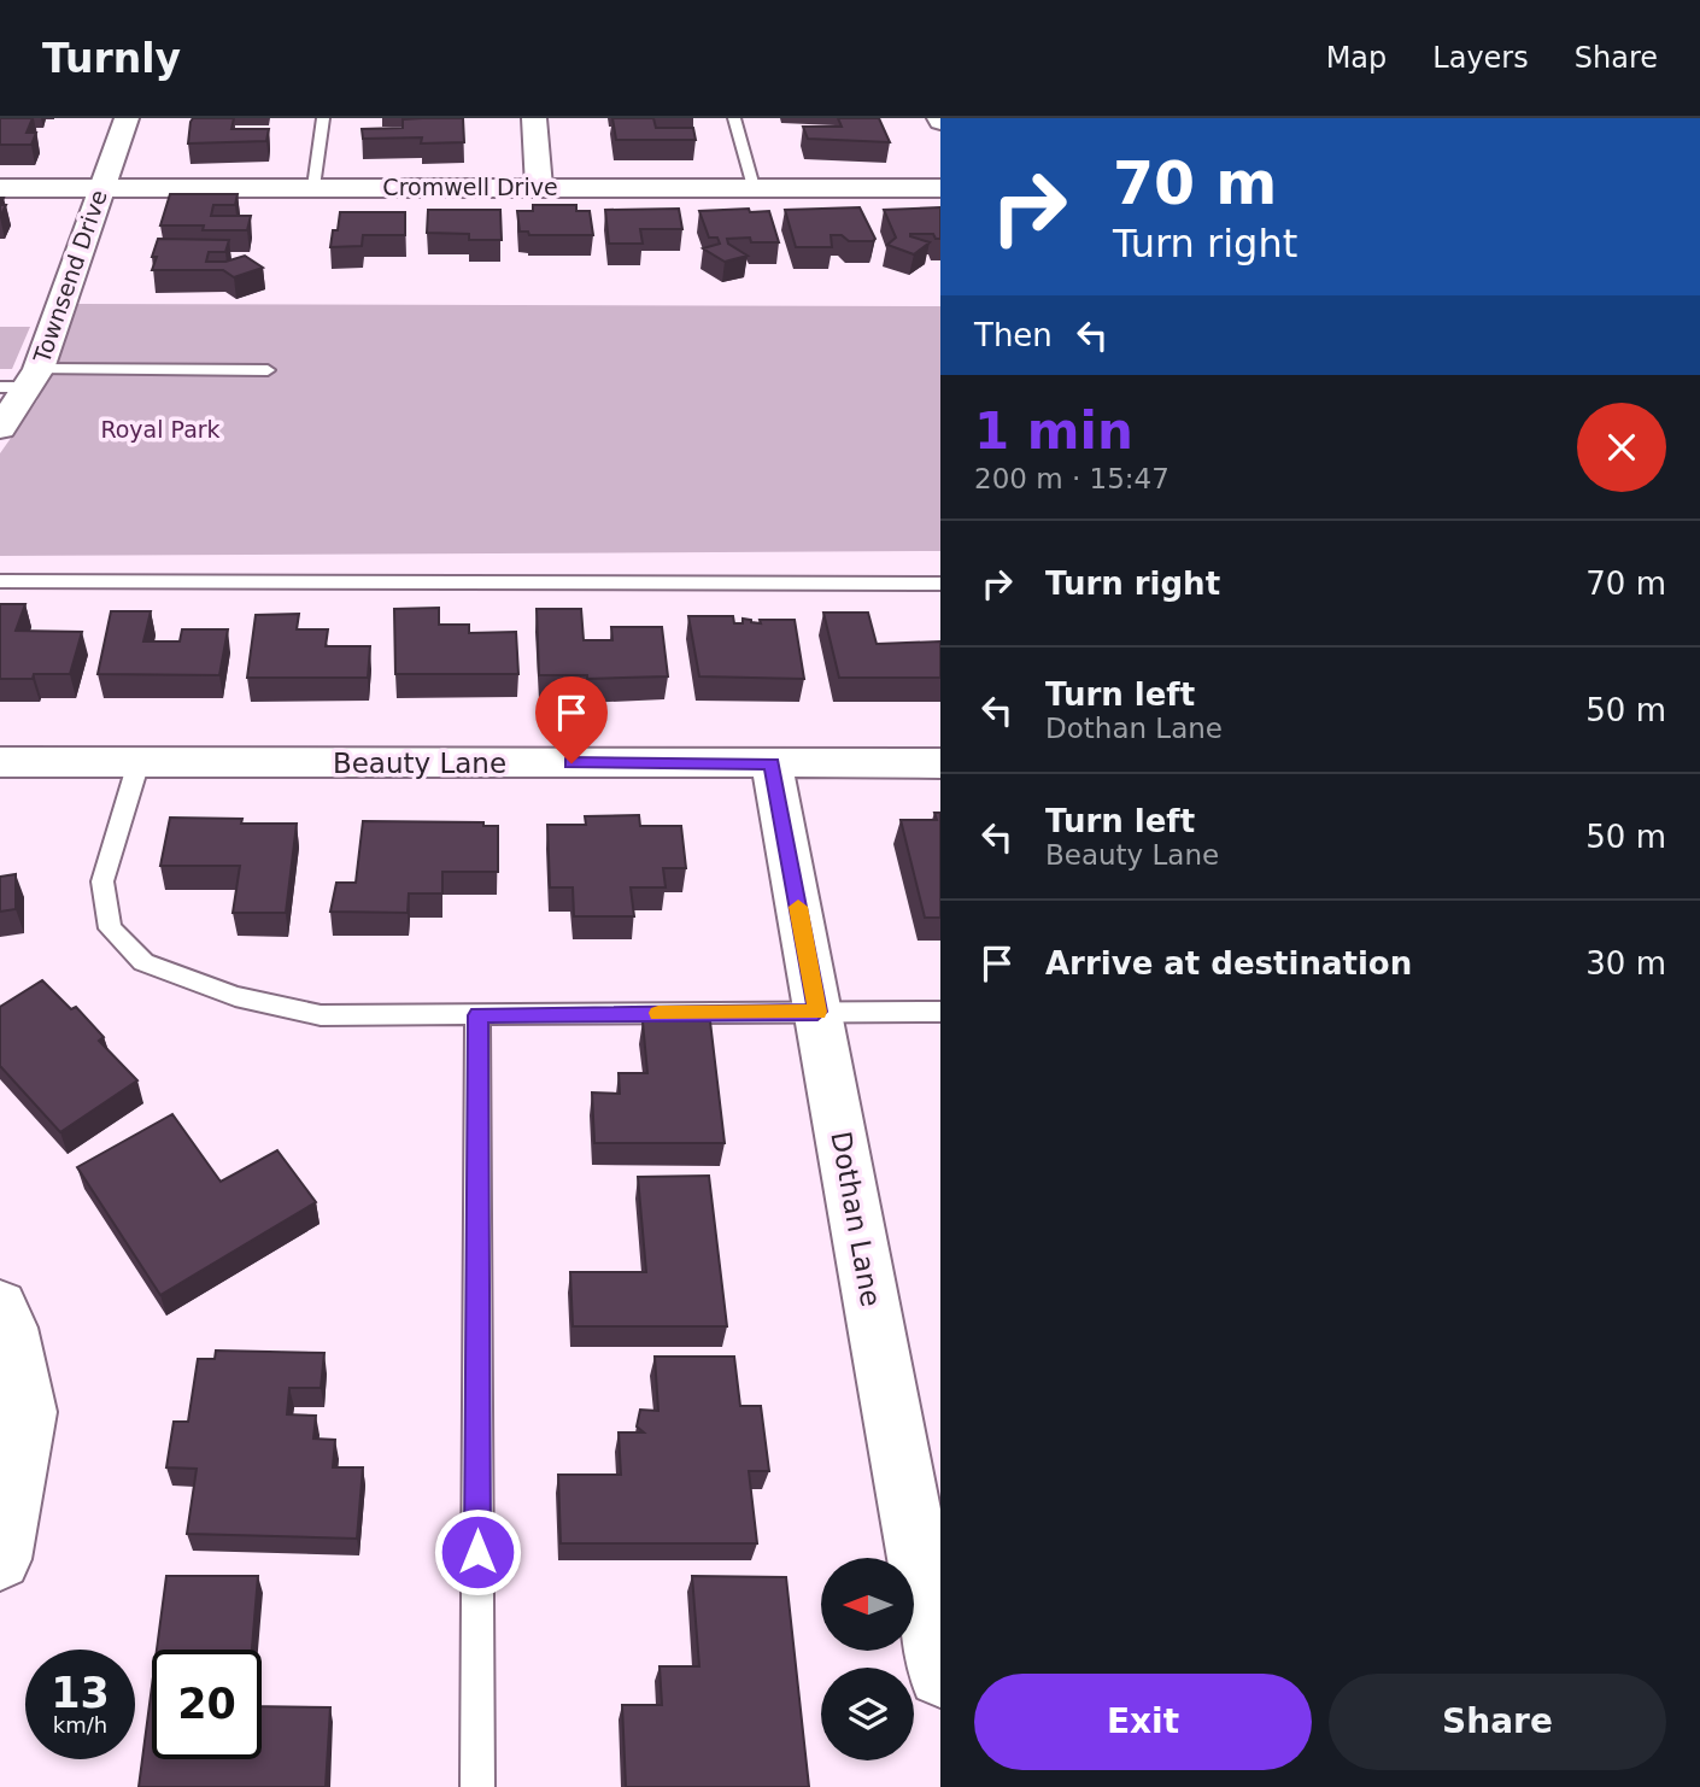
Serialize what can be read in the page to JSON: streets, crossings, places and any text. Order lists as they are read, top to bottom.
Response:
{
  "streets": {
    "street": [
      "Cromwell Drive",
      "Townsend Drive",
      "Beauty Lane",
      "Dothan Lane"
    ]
  },
  "crossings": [
    ["Cromwell Drive", "Townsend Drive"],
    ["Beauty Lane", "Dothan Lane"]
  ],
  "parks": ["Royal Park"],
  "north": "left",
  "page": {
    "header": "Turnly",
    "nav": ["Map", "Layers", "Share"],
    "turn": ["70 m", "Turn right"],
    "then": "Then",
    "heading": ["1 min", "200 m · 15:47"],
    "list": [
      {
        "name": "Turn right",
        "value": "70 m"
      },
      {
        "name": "Turn left",
        "note": "Dothan Lane",
        "value": "50 m"
      },
      {
        "name": "Turn left",
        "note": "Beauty Lane",
        "value": "50 m"
      },
      {
        "name": "Arrive at destination",
        "value": "30 m"
      }
    ],
    "speed": "13 km/h",
    "limit": "20",
    "buttons": ["Exit", "Share"]
  }
}
